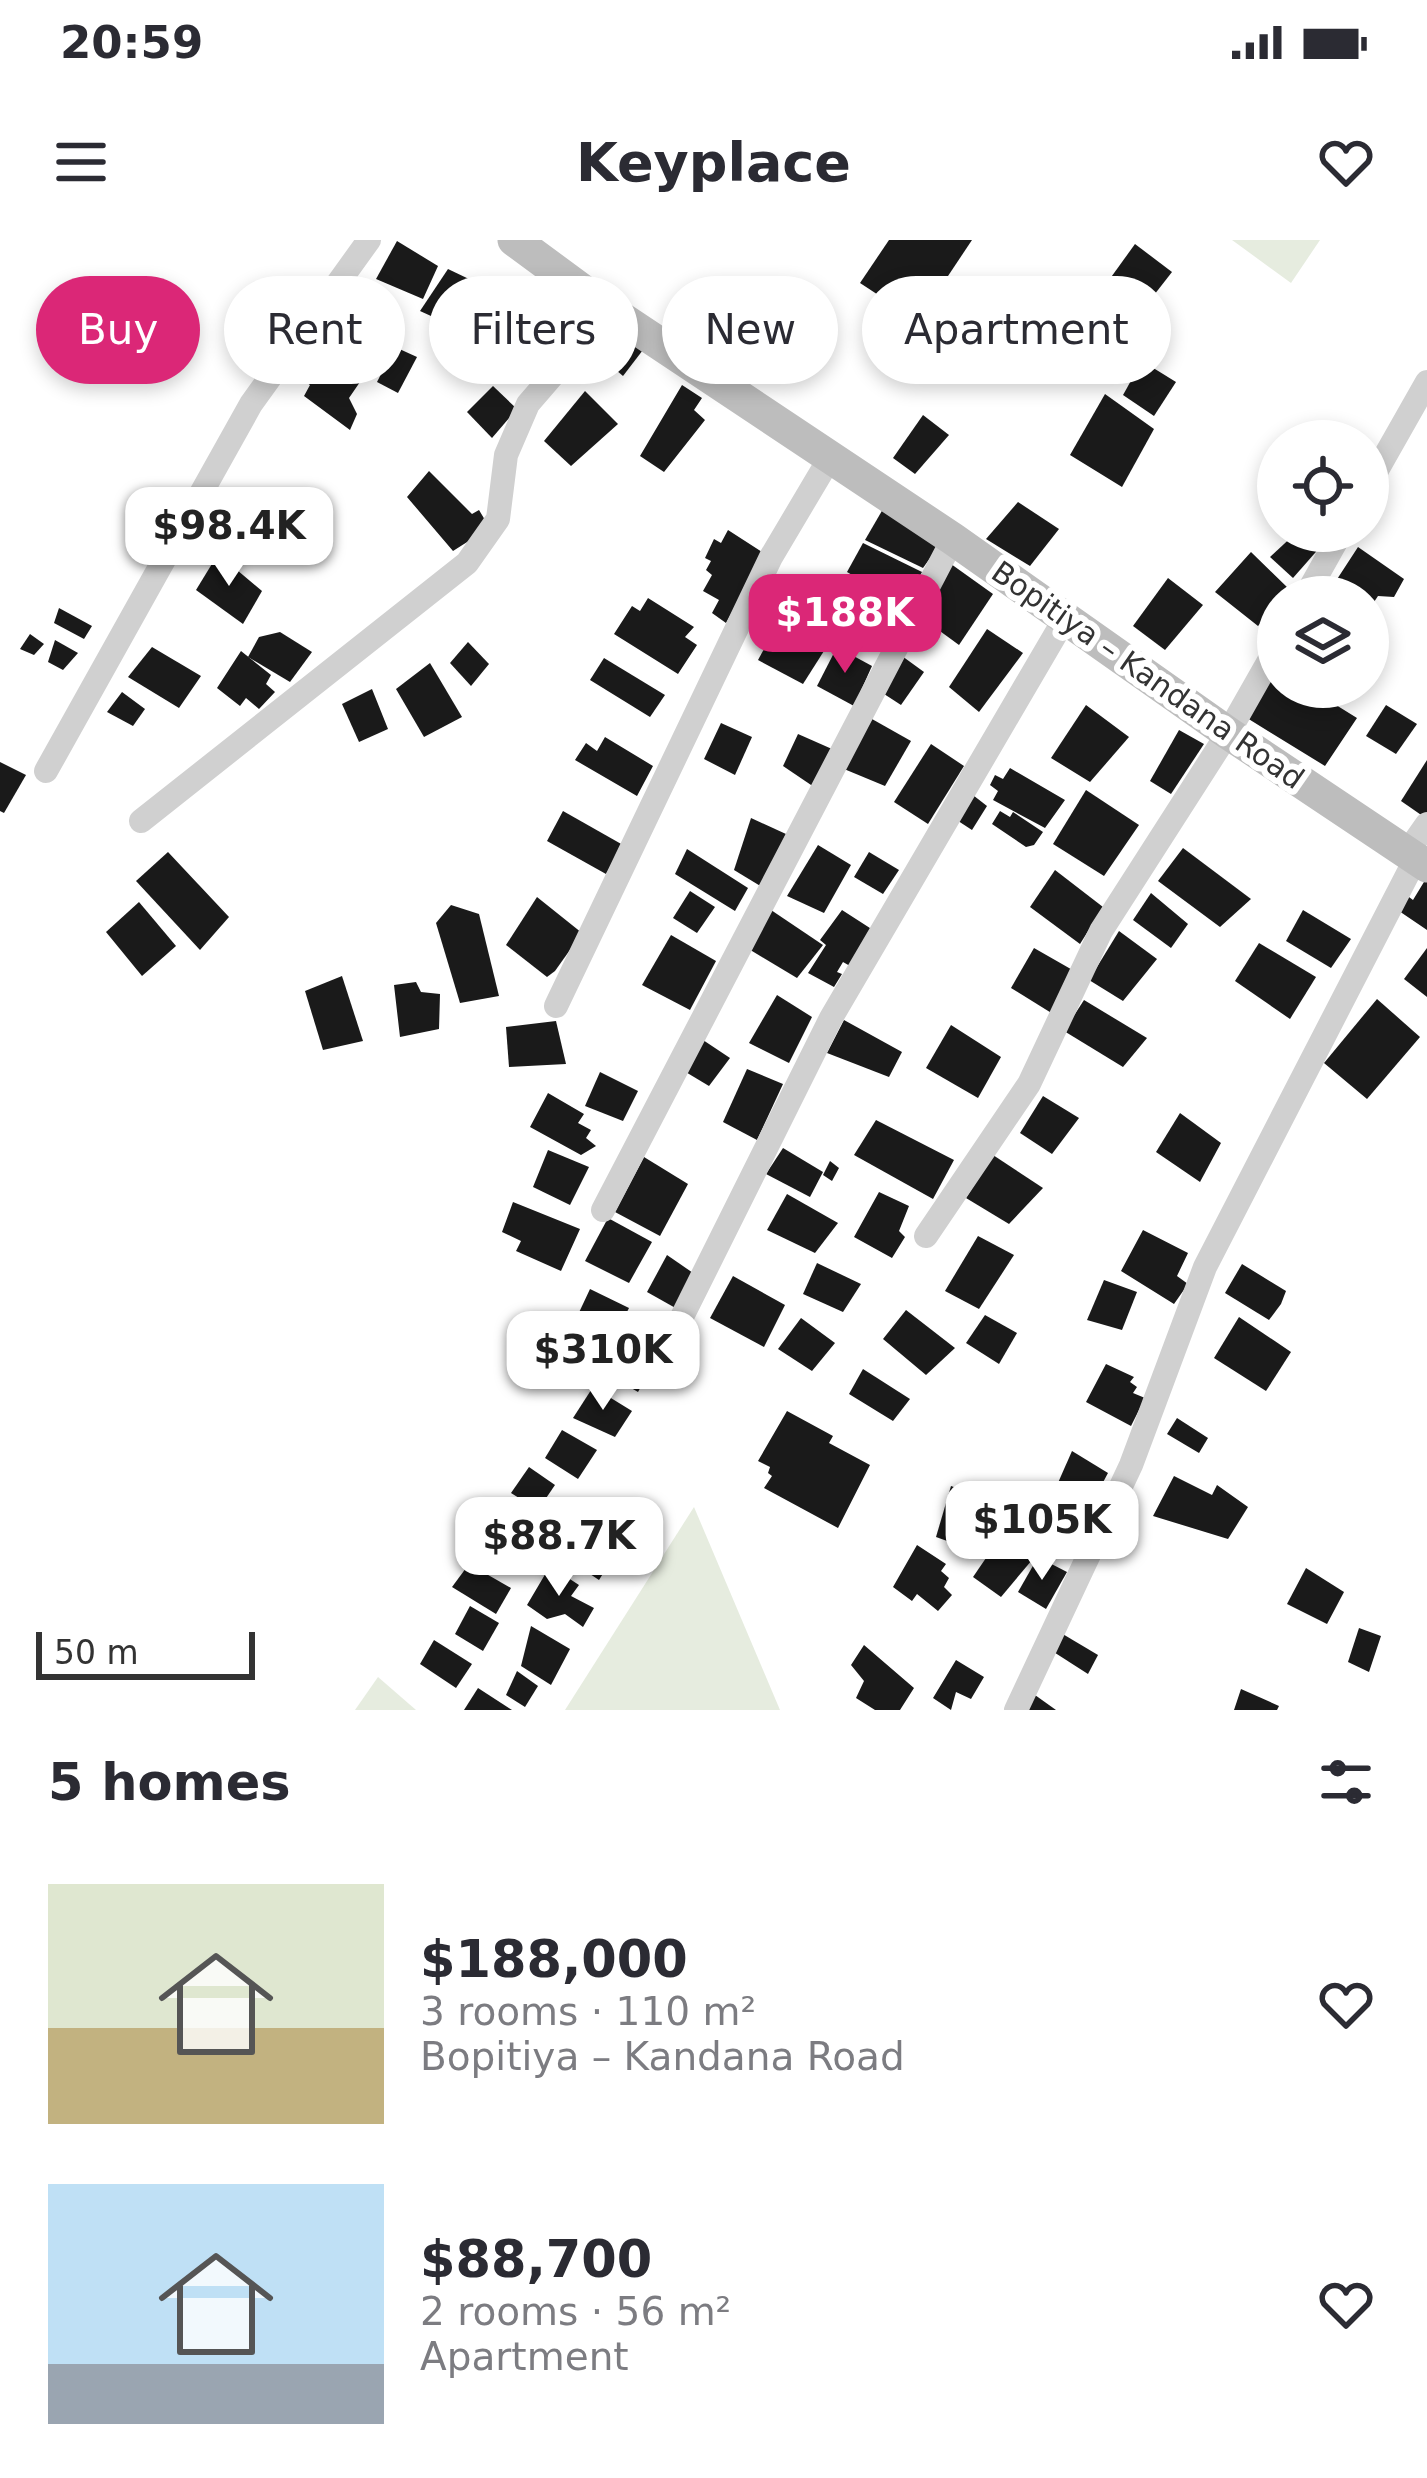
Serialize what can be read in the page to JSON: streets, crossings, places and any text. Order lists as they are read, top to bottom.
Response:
{
  "streets": {
    "street": ["Bopitiya – Kandana Road"]
  },
  "scale_bar": "50 m",
  "page": {
    "status": "20:59",
    "header": "Keyplace",
    "chip": [
      "Buy",
      "Rent",
      "Filters",
      "New",
      "Apartment"
    ],
    "price": [
      "$98.4K",
      "$188K",
      "$310K",
      "$105K",
      "$88.7K"
    ],
    "scale": "50 m",
    "heading": "5 homes",
    "list": [
      {
        "name": "$188,000",
        "note": "3 rooms · 110 m² · Bopitiya – Kandana Road"
      },
      {
        "name": "$88,700",
        "note": "2 rooms · 56 m² · Apartment"
      }
    ]
  }
}
